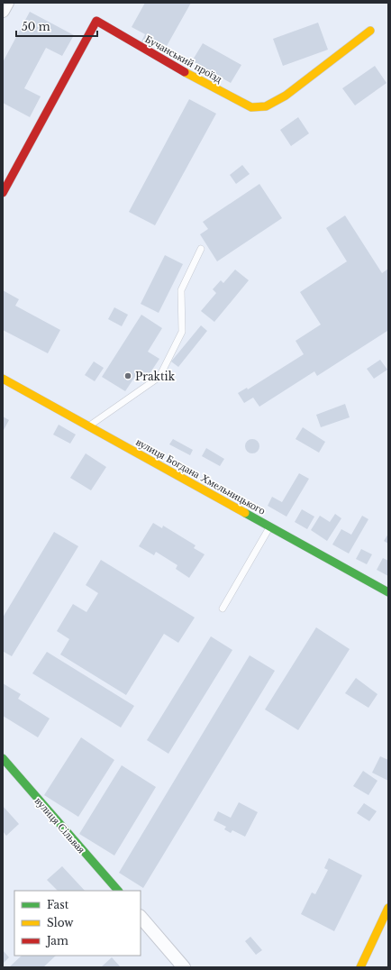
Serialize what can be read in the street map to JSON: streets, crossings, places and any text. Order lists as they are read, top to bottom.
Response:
{
  "streets": {
    "main road": ["Бучанський проїзд", "вулиця Богдана Хмельницького", "вулиця Сільвая"]
  },
  "places": ["Praktik"],
  "legend": ["Fast", "Slow", "Jam"],
  "scale_bar": "50 m"
}
